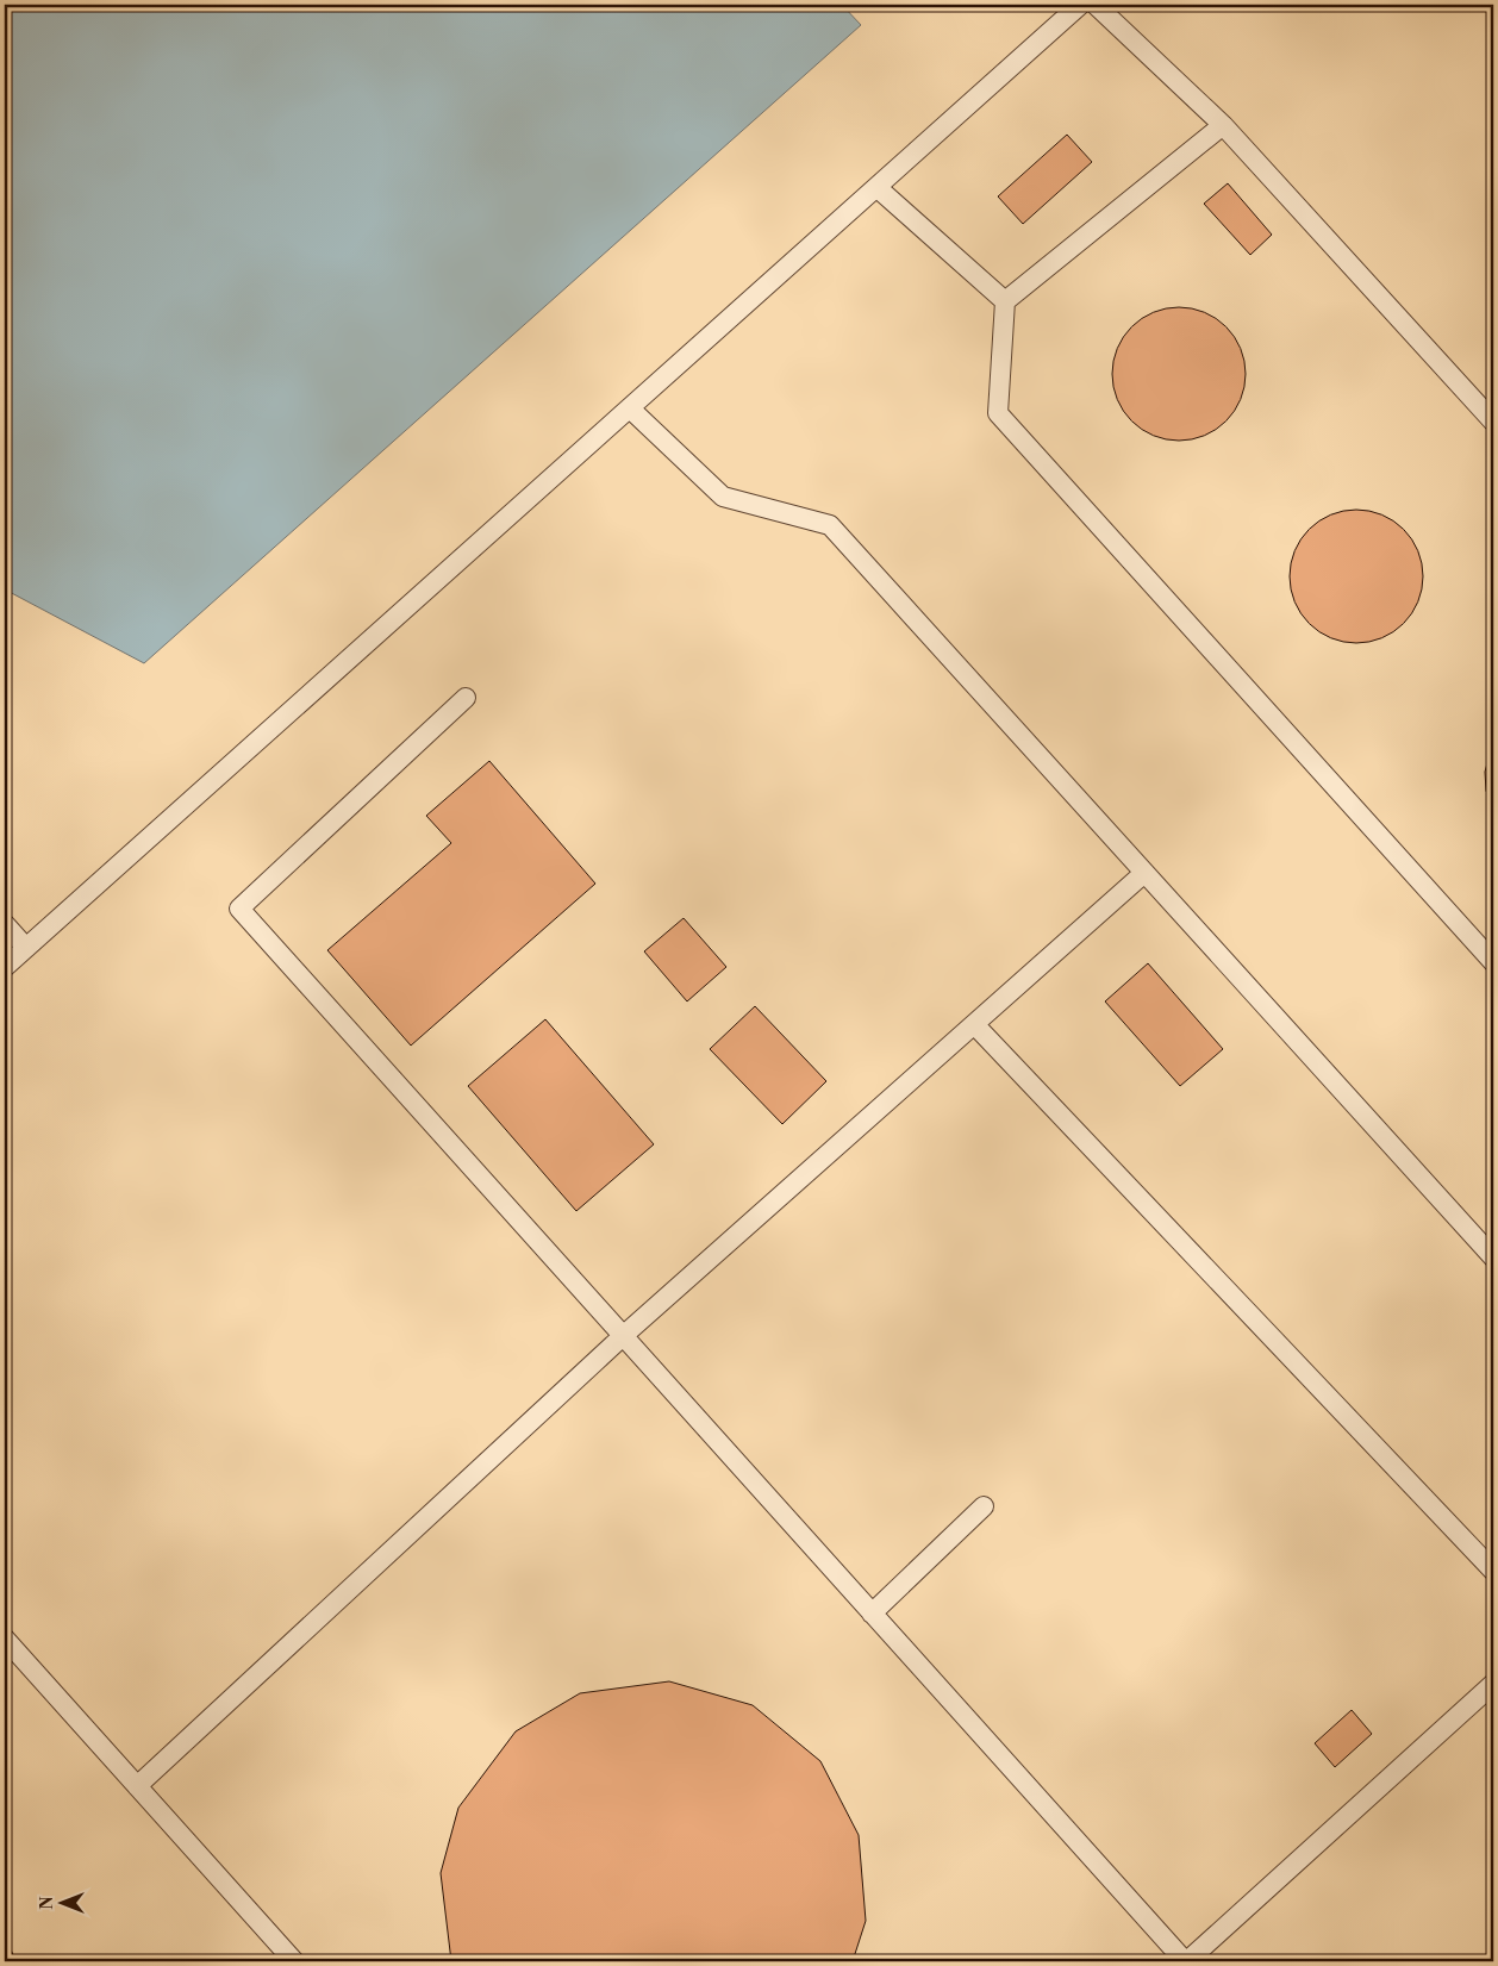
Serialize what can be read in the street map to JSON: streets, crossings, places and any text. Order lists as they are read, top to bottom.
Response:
{
  "north": "left"
}
